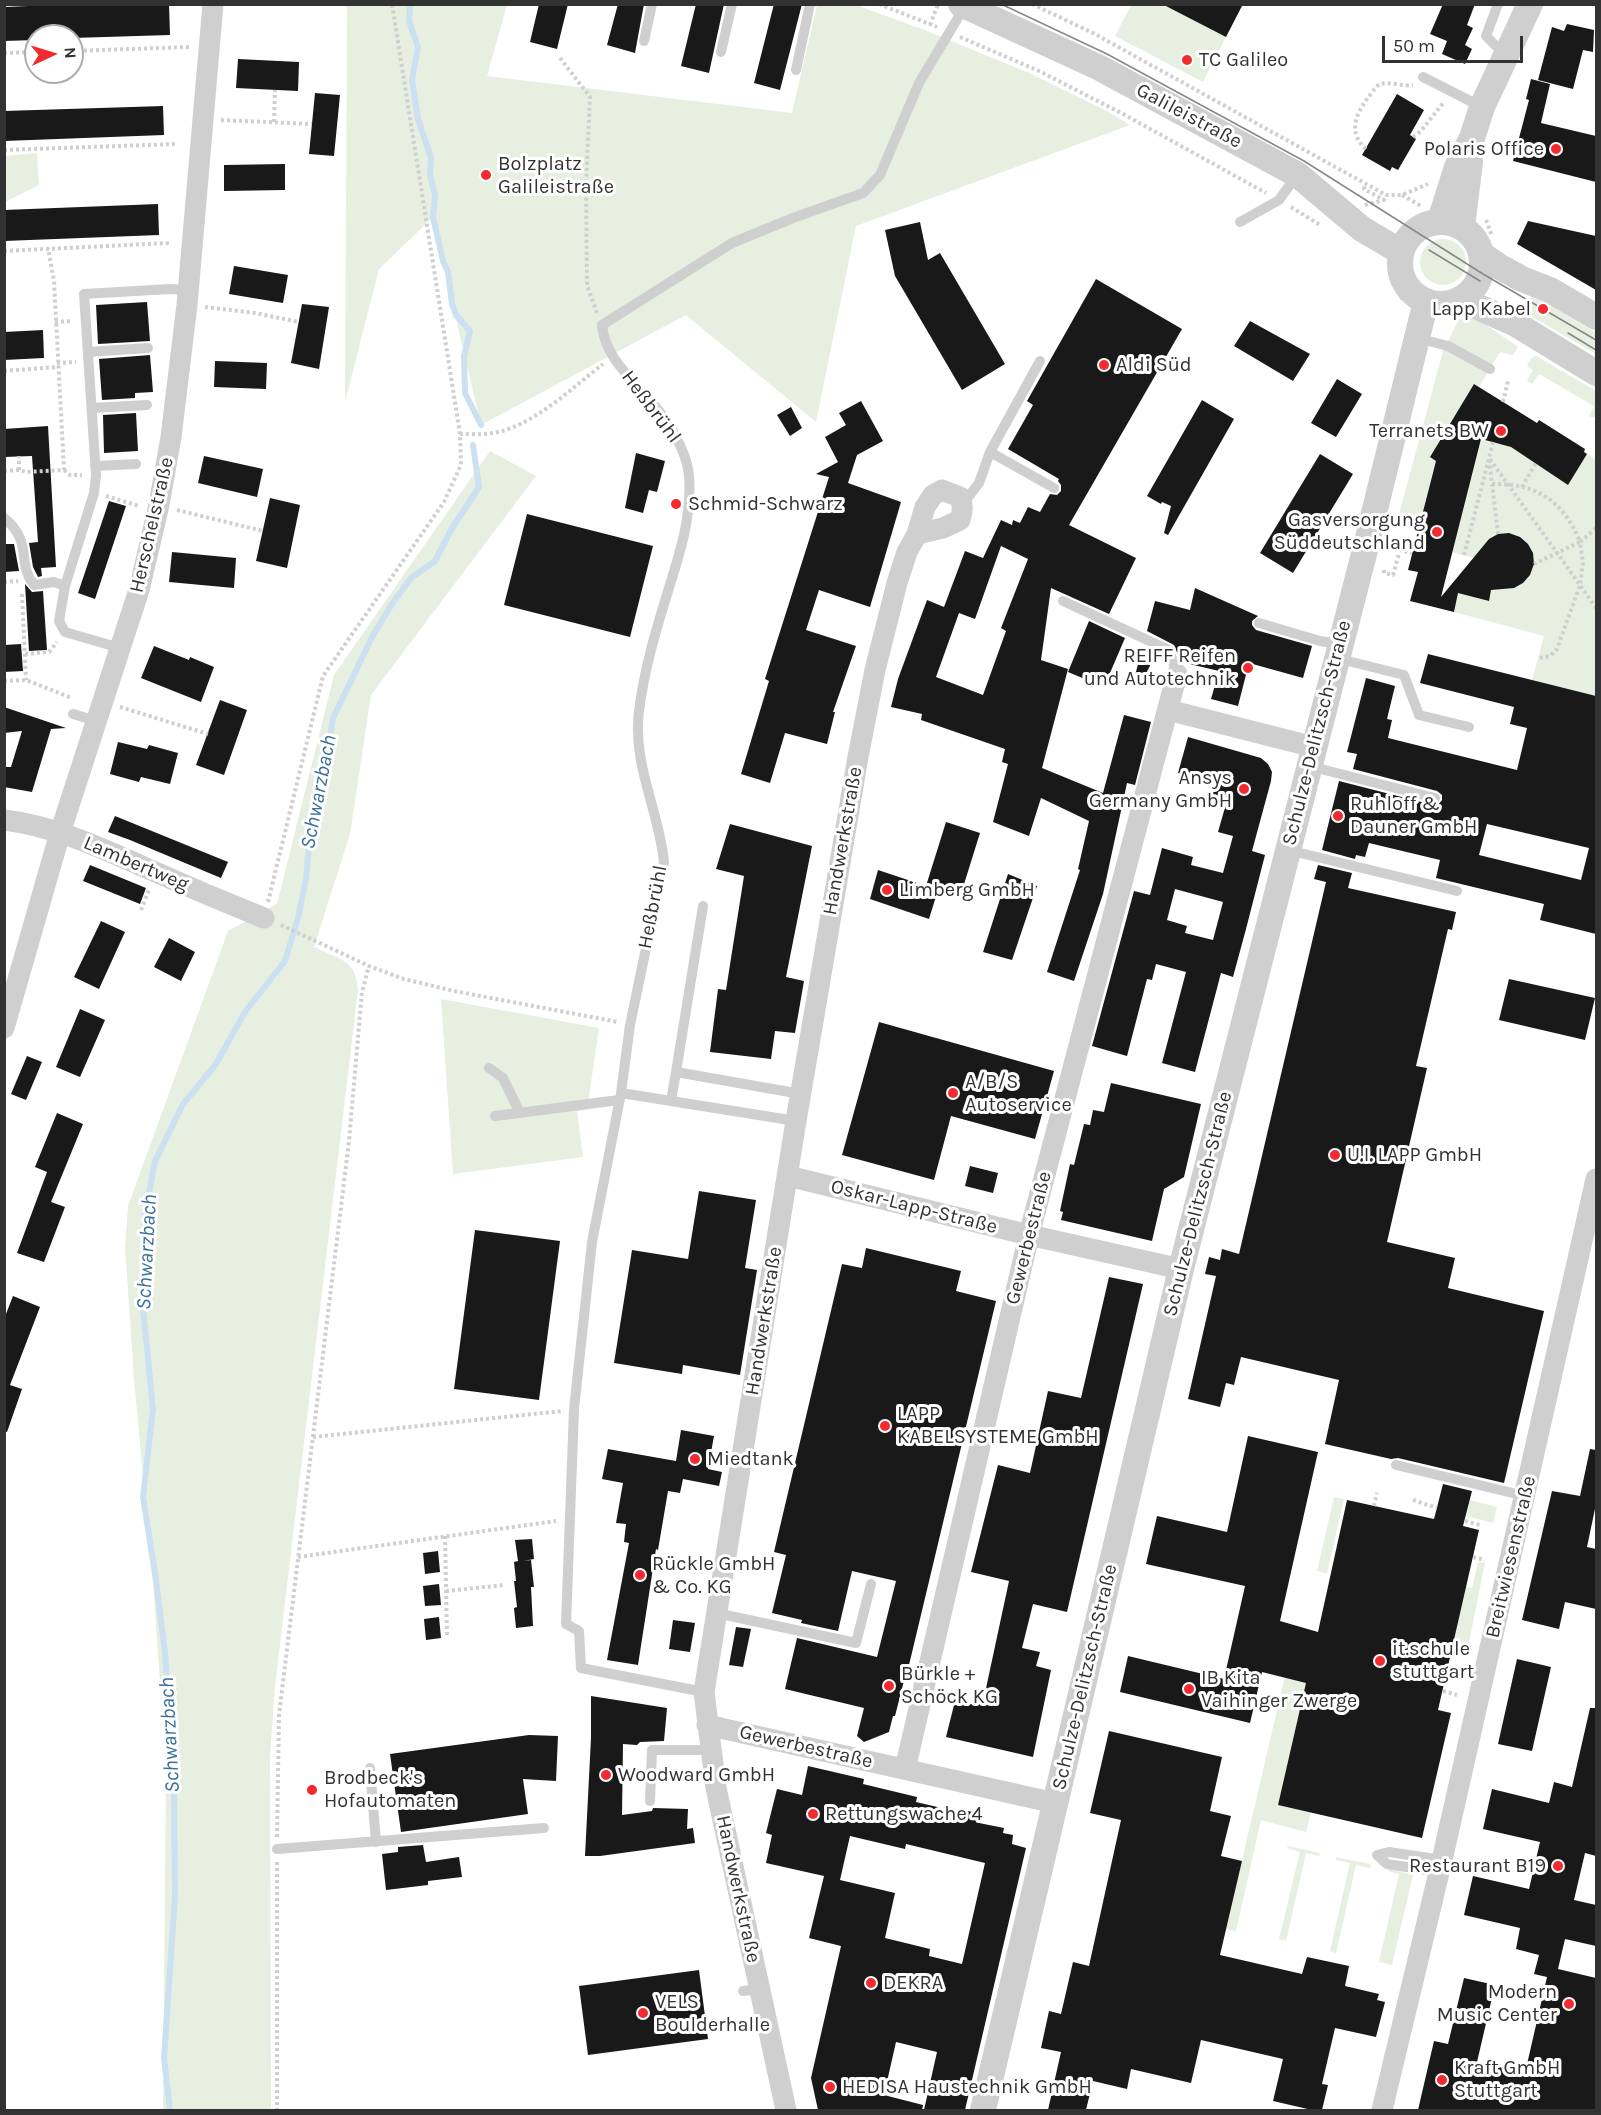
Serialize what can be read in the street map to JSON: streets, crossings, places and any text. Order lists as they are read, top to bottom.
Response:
{
  "streets": {
    "street": [
      "Galileistraße",
      "Herschelstraße",
      "Schulze-Delitzsch-Straße",
      "Handwerkstraße",
      "Lambertweg",
      "Oskar-Lapp-Straße",
      "Gewerbestraße",
      "Breitwiesenstraße"
    ],
    "lane": ["Heßbrühl"]
  },
  "crossings": [
    ["Galileistraße", "Schulze-Delitzsch-Straße"],
    ["Heßbrühl", "Handwerkstraße"],
    ["Herschelstraße", "Lambertweg"],
    ["Schulze-Delitzsch-Straße", "Oskar-Lapp-Straße"],
    ["Schulze-Delitzsch-Straße", "Gewerbestraße"],
    ["Handwerkstraße", "Oskar-Lapp-Straße"],
    ["Handwerkstraße", "Gewerbestraße"],
    ["Oskar-Lapp-Straße", "Gewerbestraße"]
  ],
  "water": ["Schwarzbach"],
  "places": [
    "TC Galileo",
    "Polaris Office",
    "Bolzplatz Galileistraße",
    "Lapp Kabel",
    "Aldi Süd",
    "Terranets BW",
    "Schmid-Schwarz",
    "Gasversorgung Süddeutschland",
    "REIFF Reifen und Autotechnik",
    "Ansys Germany GmbH",
    "Ruhloff & Dauner GmbH",
    "Limberg GmbH",
    "A/B/S Autoservice",
    "U.I. LAPP GmbH",
    "LAPP KABELSYSTEME GmbH",
    "Miedtank",
    "Rückle GmbH & Co. KG",
    "it.schule stuttgart",
    "Bürkle + Schöck KG",
    "IB Kita Vaihinger Zwerge",
    "Woodward GmbH",
    "Brodbeck's Hofautomaten",
    "Rettungswache 4",
    "Restaurant B19",
    "DEKRA",
    "Modern Music Center",
    "VELS Boulderhalle",
    "Kraft GmbH Stuttgart",
    "HEDISA Haustechnik GmbH"
  ],
  "scale_bar": "50 m",
  "north": "right"
}
